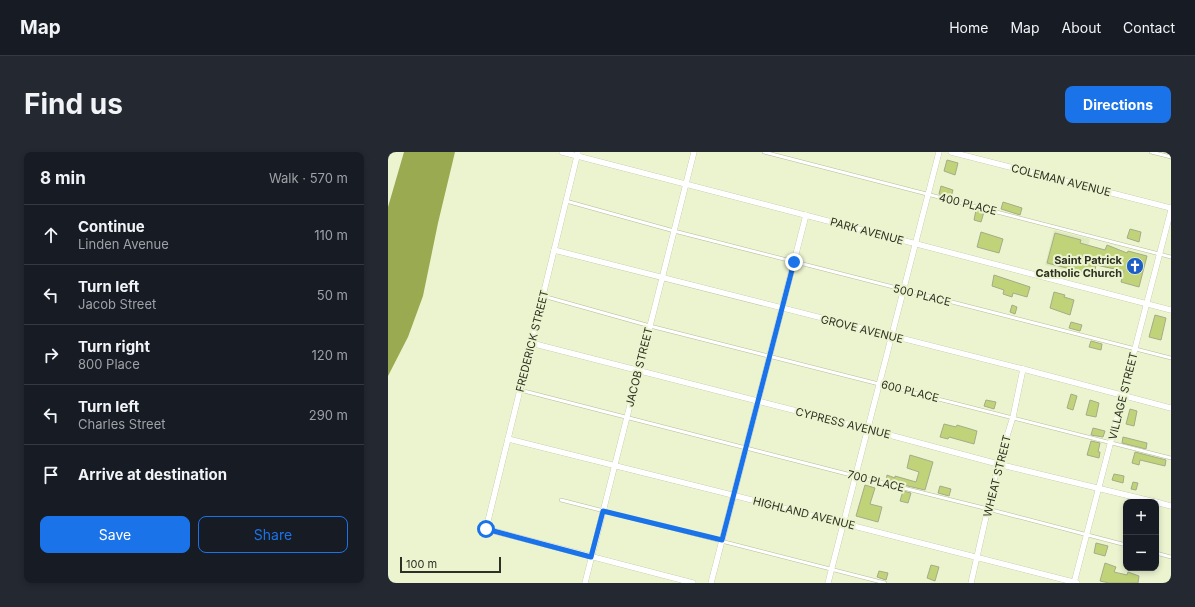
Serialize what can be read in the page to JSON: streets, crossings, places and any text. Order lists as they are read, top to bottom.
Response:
{
  "streets": {
    "street": [
      "COLEMAN AVENUE",
      "PARK AVENUE",
      "GROVE AVENUE",
      "FREDERICK STREET",
      "JACOB STREET",
      "VILLAGE STREET",
      "CYPRESS AVENUE",
      "WHEAT STREET",
      "HIGHLAND AVENUE"
    ],
    "lane": [
      "400 PLACE",
      "500 PLACE",
      "600 PLACE",
      "700 PLACE"
    ]
  },
  "crossings": [
    ["COLEMAN AVENUE", "VILLAGE STREET"],
    ["400 PLACE", "VILLAGE STREET"],
    ["PARK AVENUE", "FREDERICK STREET"],
    ["PARK AVENUE", "JACOB STREET"],
    ["PARK AVENUE", "VILLAGE STREET"],
    ["500 PLACE", "FREDERICK STREET"],
    ["500 PLACE", "JACOB STREET"],
    ["500 PLACE", "VILLAGE STREET"],
    ["GROVE AVENUE", "FREDERICK STREET"],
    ["GROVE AVENUE", "JACOB STREET"],
    ["GROVE AVENUE", "VILLAGE STREET"],
    ["GROVE AVENUE", "WHEAT STREET"],
    ["FREDERICK STREET", "JACOB STREET"],
    ["FREDERICK STREET", "600 PLACE"],
    ["FREDERICK STREET", "CYPRESS AVENUE"],
    ["FREDERICK STREET", "700 PLACE"],
    ["FREDERICK STREET", "HIGHLAND AVENUE"],
    ["JACOB STREET", "600 PLACE"],
    ["JACOB STREET", "CYPRESS AVENUE"],
    ["JACOB STREET", "700 PLACE"],
    ["JACOB STREET", "HIGHLAND AVENUE"],
    ["600 PLACE", "VILLAGE STREET"],
    ["600 PLACE", "WHEAT STREET"],
    ["VILLAGE STREET", "CYPRESS AVENUE"],
    ["VILLAGE STREET", "700 PLACE"],
    ["VILLAGE STREET", "HIGHLAND AVENUE"],
    ["CYPRESS AVENUE", "WHEAT STREET"],
    ["WHEAT STREET", "700 PLACE"],
    ["WHEAT STREET", "HIGHLAND AVENUE"]
  ],
  "places": {
    "church": ["Saint Patrick Catholic Church"]
  },
  "scale_bar": "100 m",
  "page": {
    "header": "Map",
    "nav": [
      "Home",
      "Map",
      "About",
      "Contact"
    ],
    "buttons": [
      "Directions",
      ["Save", "Share"]
    ],
    "title": "Find us",
    "heading": ["8 min", "Walk · 570 m"],
    "list": [
      ["Continue", "Linden Avenue", "110 m"],
      ["Turn left", "Jacob Street", "50 m"],
      ["Turn right", "800 Place", "120 m"],
      ["Turn left", "Charles Street", "290 m"],
      "Arrive at destination"
    ],
    "map_buttons": ["+", "−"],
    "scale": "100 m"
  }
}
